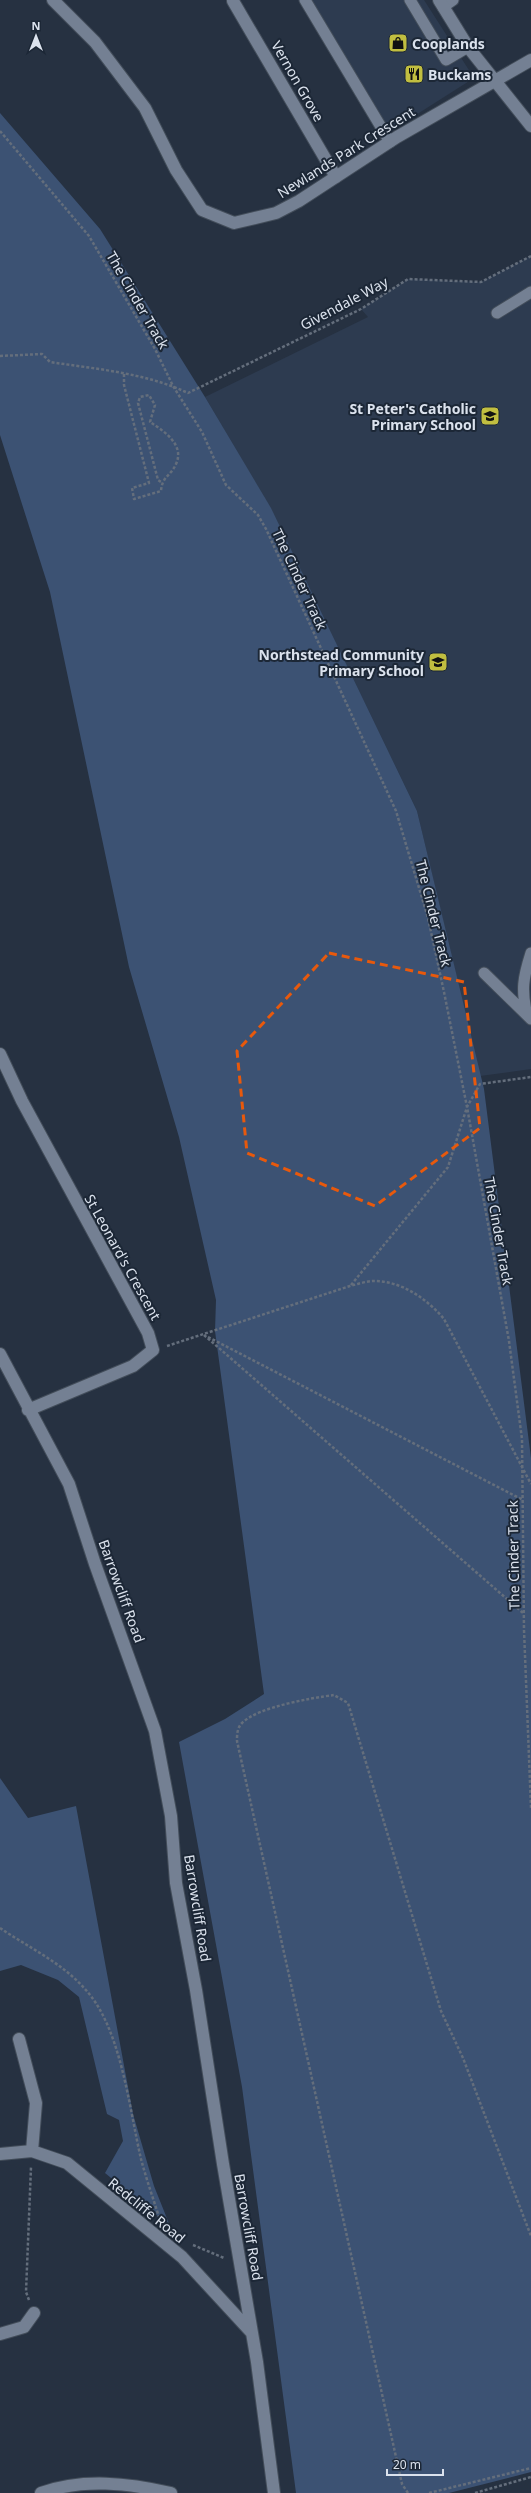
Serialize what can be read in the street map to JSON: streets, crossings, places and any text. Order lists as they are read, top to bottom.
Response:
{
  "streets": {
    "street": [
      "Vernon Grove",
      "Newlands Park Crescent",
      "St Leonard's Crescent",
      "Barrowcliff Road",
      "Redcliffe Road"
    ],
    "path": ["The Cinder Track", "Givendale Way"]
  },
  "crossings": [
    ["Vernon Grove", "Newlands Park Crescent"],
    ["The Cinder Track", "Givendale Way"],
    ["Barrowcliff Road", "Redcliffe Road"]
  ],
  "places": {
    "shop": ["Cooplands"],
    "restaurant": ["Buckams"],
    "school or university": ["St Peter's Catholic Primary School", "Northstead Community Primary School"]
  },
  "scale_bar": "20 m",
  "north": "top"
}
